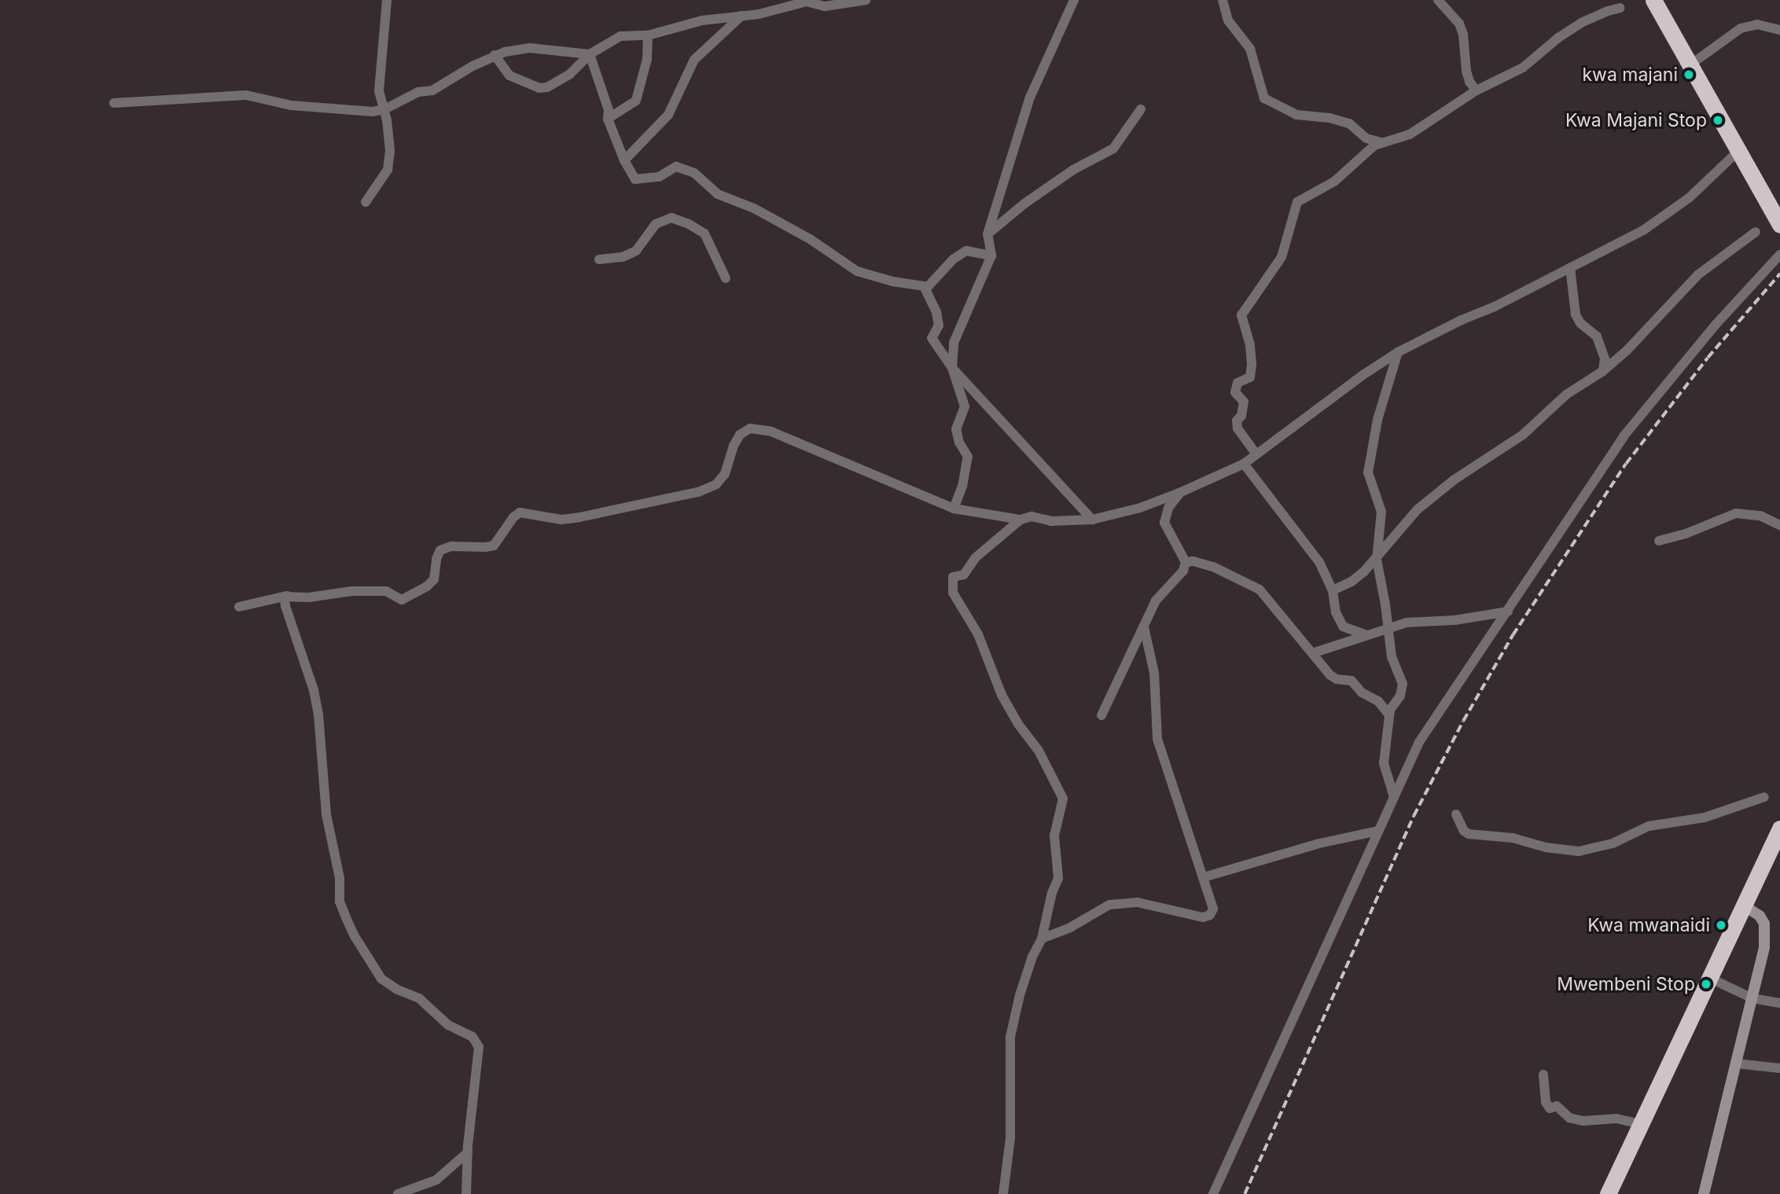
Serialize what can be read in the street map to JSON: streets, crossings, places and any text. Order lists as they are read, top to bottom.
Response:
{
  "places": [
    "kwa majani",
    "Kwa Majani Stop",
    "Kwa mwanaidi",
    "Mwembeni Stop"
  ]
}
